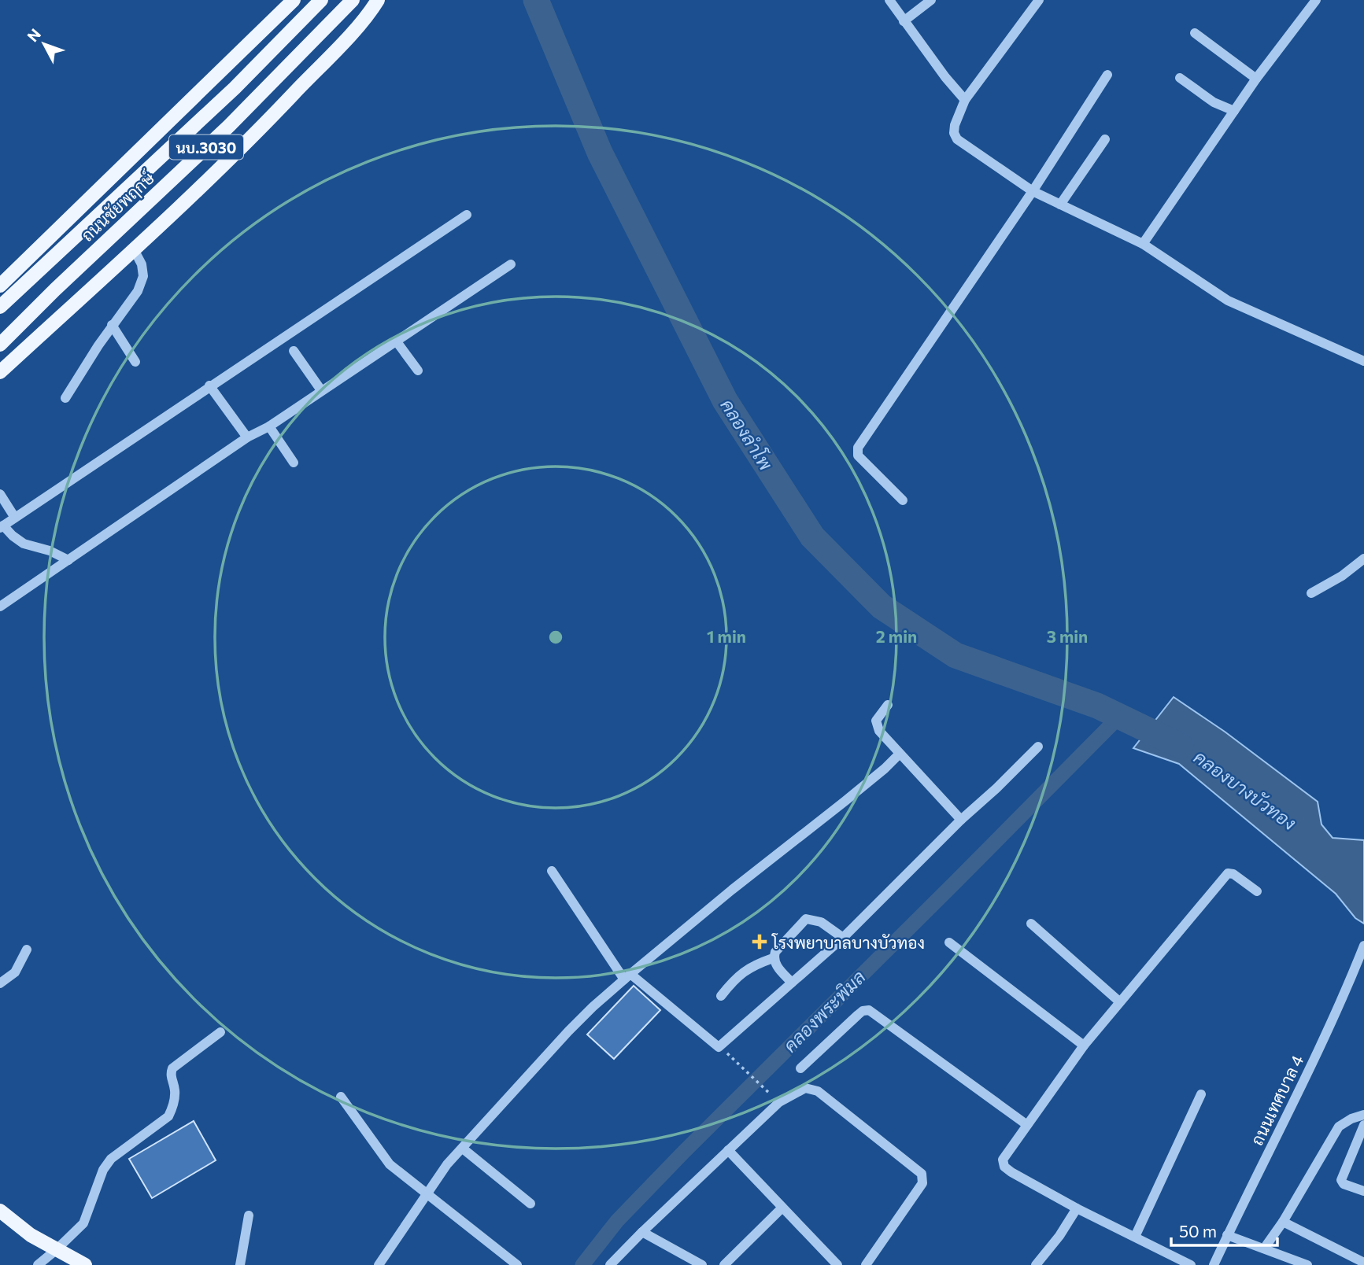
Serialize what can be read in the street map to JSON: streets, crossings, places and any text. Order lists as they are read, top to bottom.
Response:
{
  "streets": {
    "main road": ["นบ.3030", "ถนนชัยพฤกษ์"],
    "street": ["ถนนเทศบาล 4"]
  },
  "water": ["คลองลำโพ", "คลองบางบัวทอง", "คลองพระพิมล"],
  "places": {
    "health": ["โรงพยาบาลบางบัวทอง"]
  },
  "scale_bar": "50 m",
  "north": "top left",
  "rings": ["1 min", "2 min", "3 min"]
}
